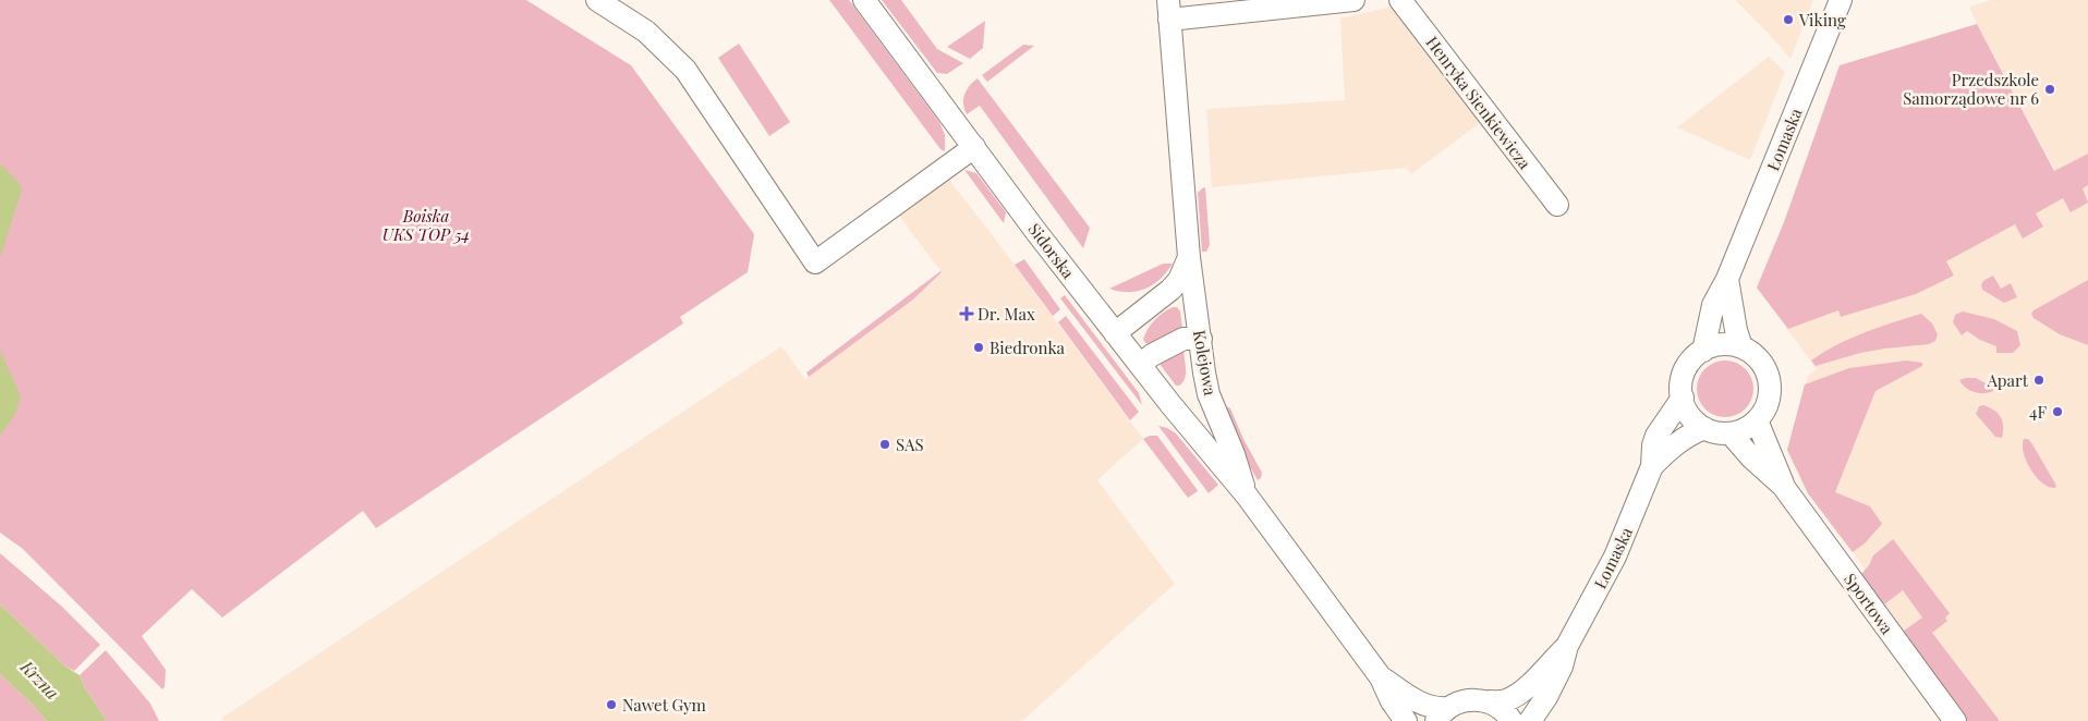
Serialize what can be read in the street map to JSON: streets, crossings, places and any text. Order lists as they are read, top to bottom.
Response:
{
  "streets": {
    "street": [
      "Henryka Sienkiewicza",
      "Łomaska",
      "Sidorska",
      "Kolejowa",
      "Sportowa"
    ]
  },
  "crossings": [
    ["Łomaska", "Kolejowa"],
    ["Łomaska", "Sportowa"],
    ["Sidorska", "Kolejowa"]
  ],
  "water": ["Krzna"],
  "parks": ["Boiska UKS TOP 54"],
  "places": {
    "other": [
      "Viking",
      "Przedszkole Samorządowe nr 6",
      "Biedronka",
      "Apart",
      "4F",
      "SAS",
      "Nawet Gym"
    ],
    "health": ["Dr. Max"]
  }
}
